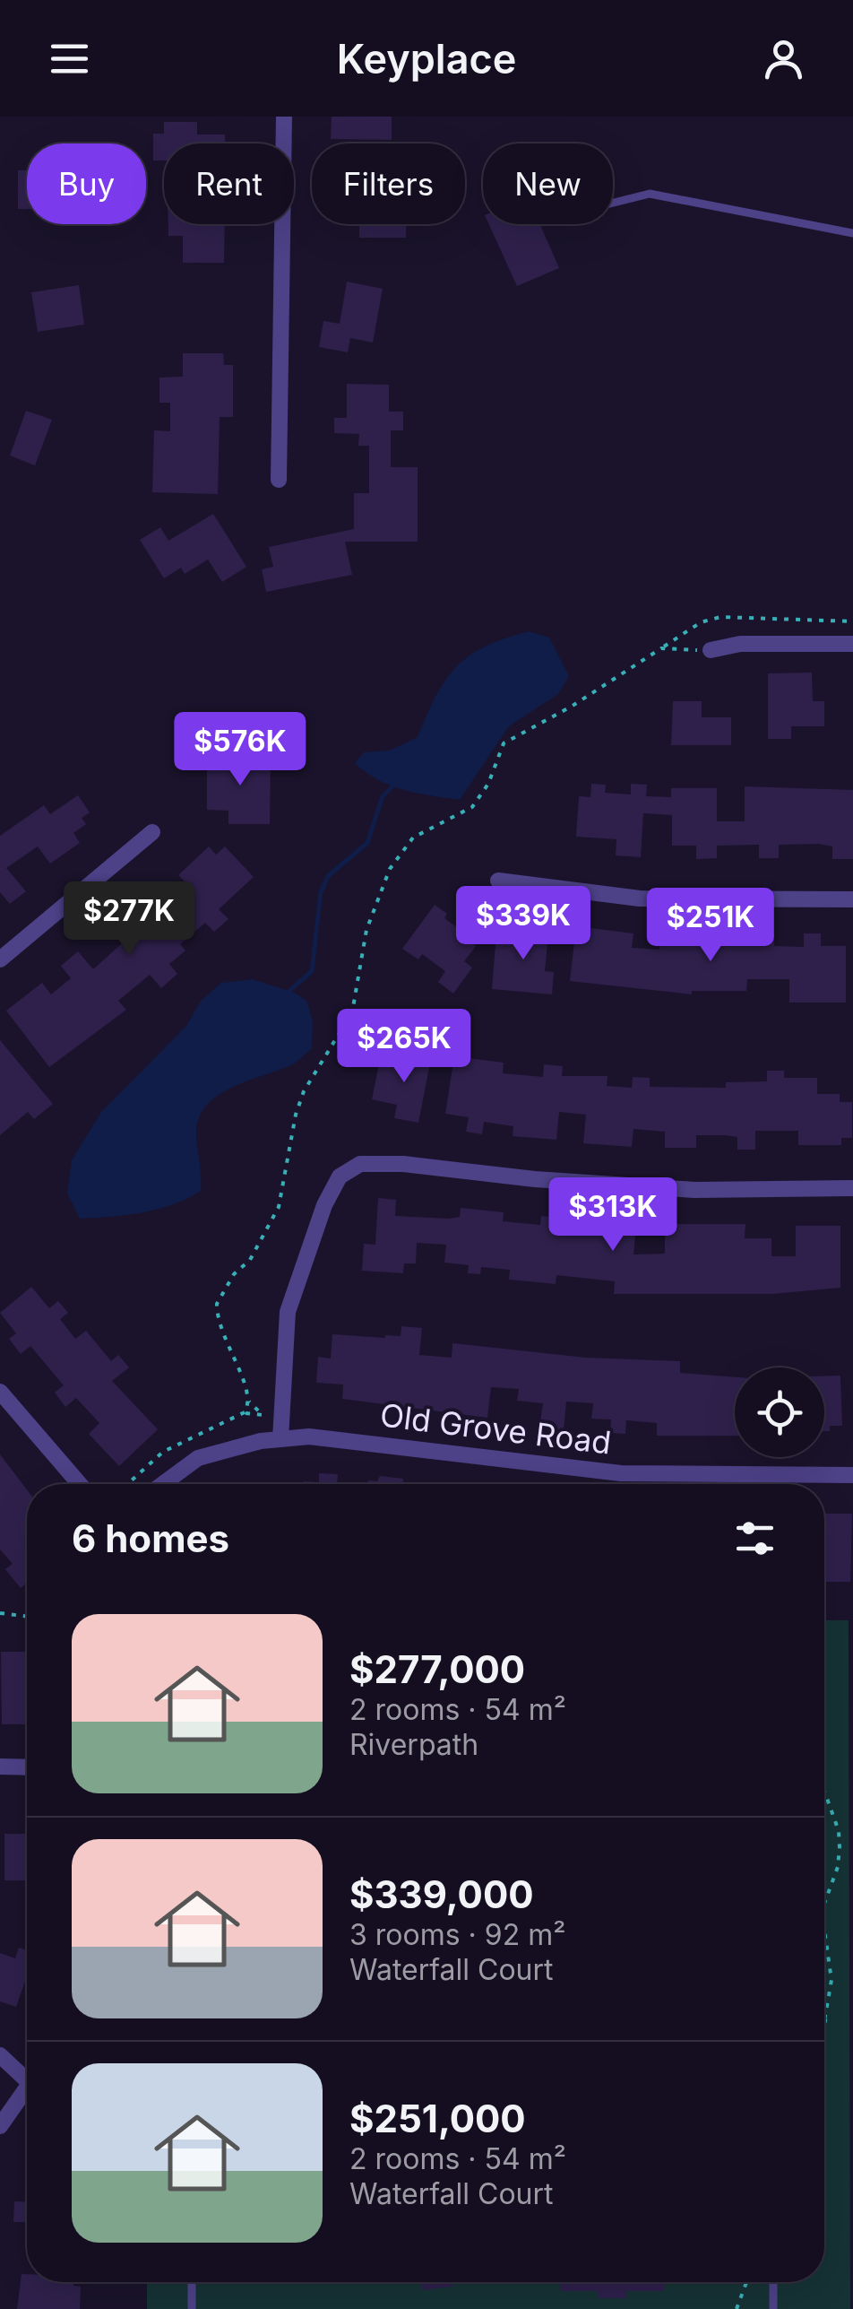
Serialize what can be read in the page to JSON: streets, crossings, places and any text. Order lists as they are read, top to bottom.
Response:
{
  "streets": {
    "street": ["Old Grove Road"]
  },
  "page": {
    "header": "Keyplace",
    "chip": [
      "Buy",
      "Rent",
      "Filters",
      "New"
    ],
    "price": [
      "$576K",
      "$277K",
      "$339K",
      "$251K",
      "$265K",
      "$313K"
    ],
    "heading": "6 homes",
    "list": [
      {
        "name": "$277,000",
        "note": "2 rooms · 54 m² · Riverpath"
      },
      {
        "name": "$339,000",
        "note": "3 rooms · 92 m² · Waterfall Court"
      },
      {
        "name": "$251,000",
        "note": "2 rooms · 54 m² · Waterfall Court"
      }
    ]
  }
}
